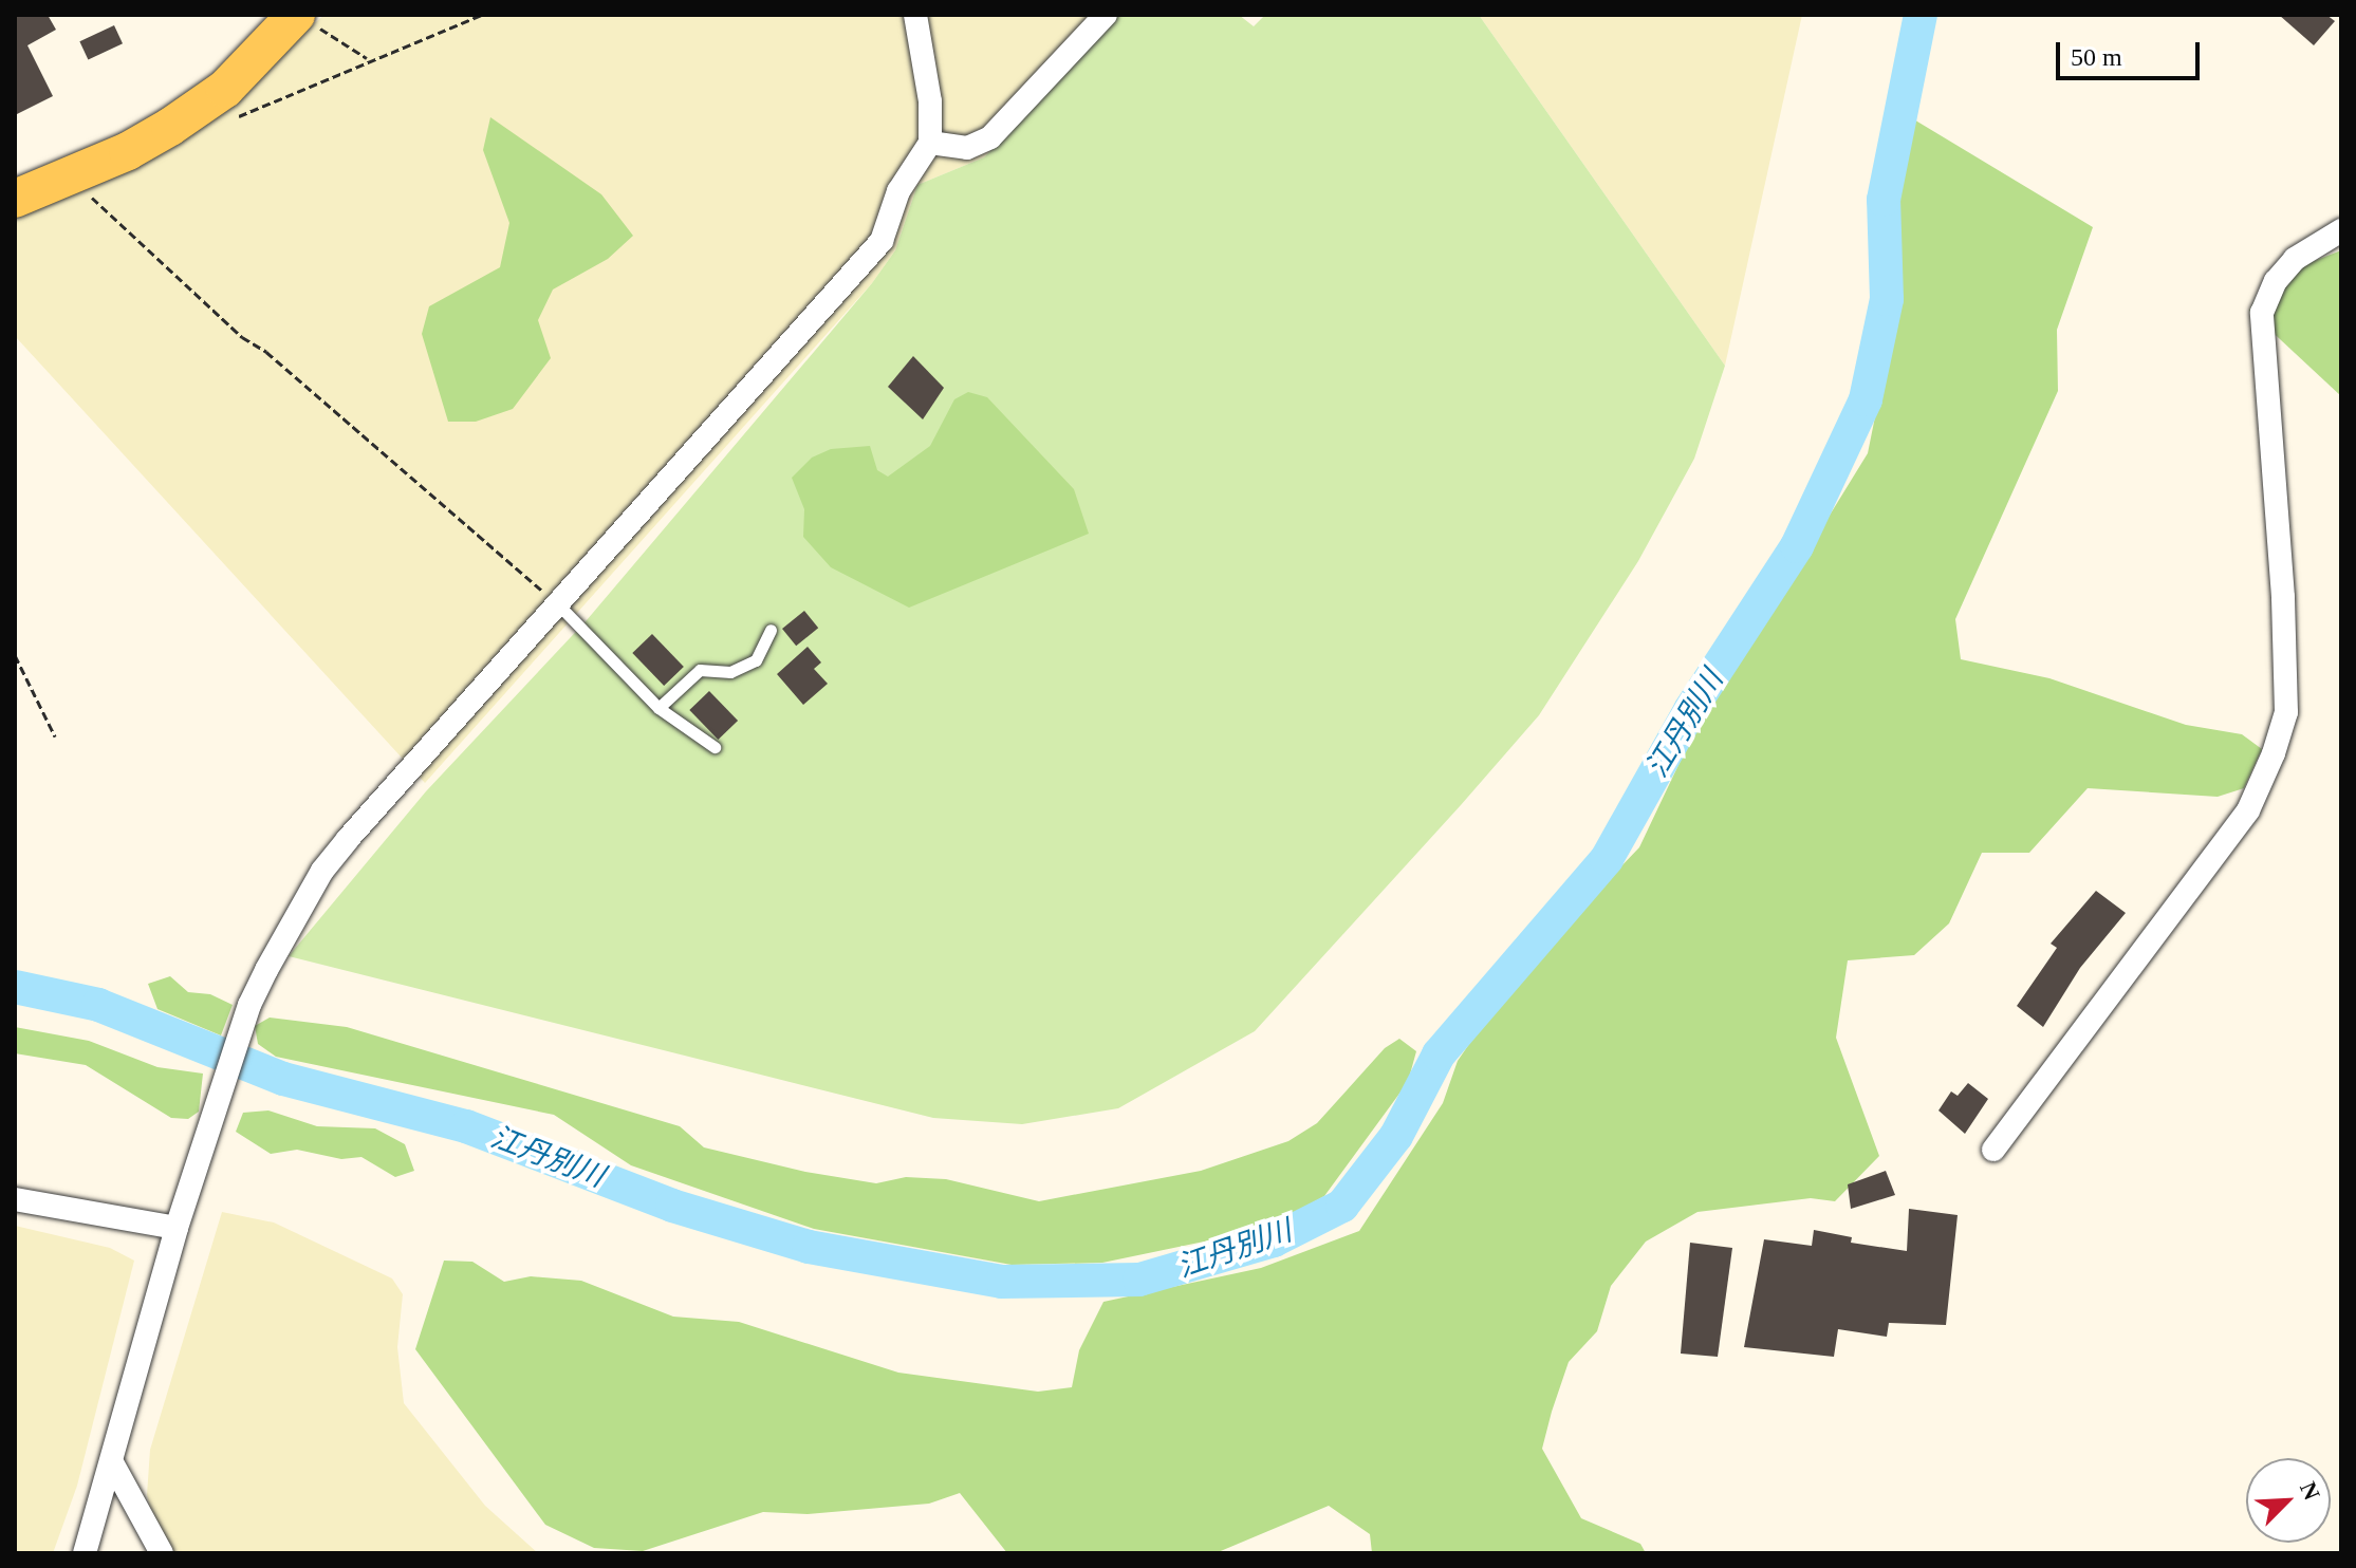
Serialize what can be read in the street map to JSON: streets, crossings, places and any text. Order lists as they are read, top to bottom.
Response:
{
  "water": ["江丹別川"],
  "scale_bar": "50 m",
  "north": "top right"
}
